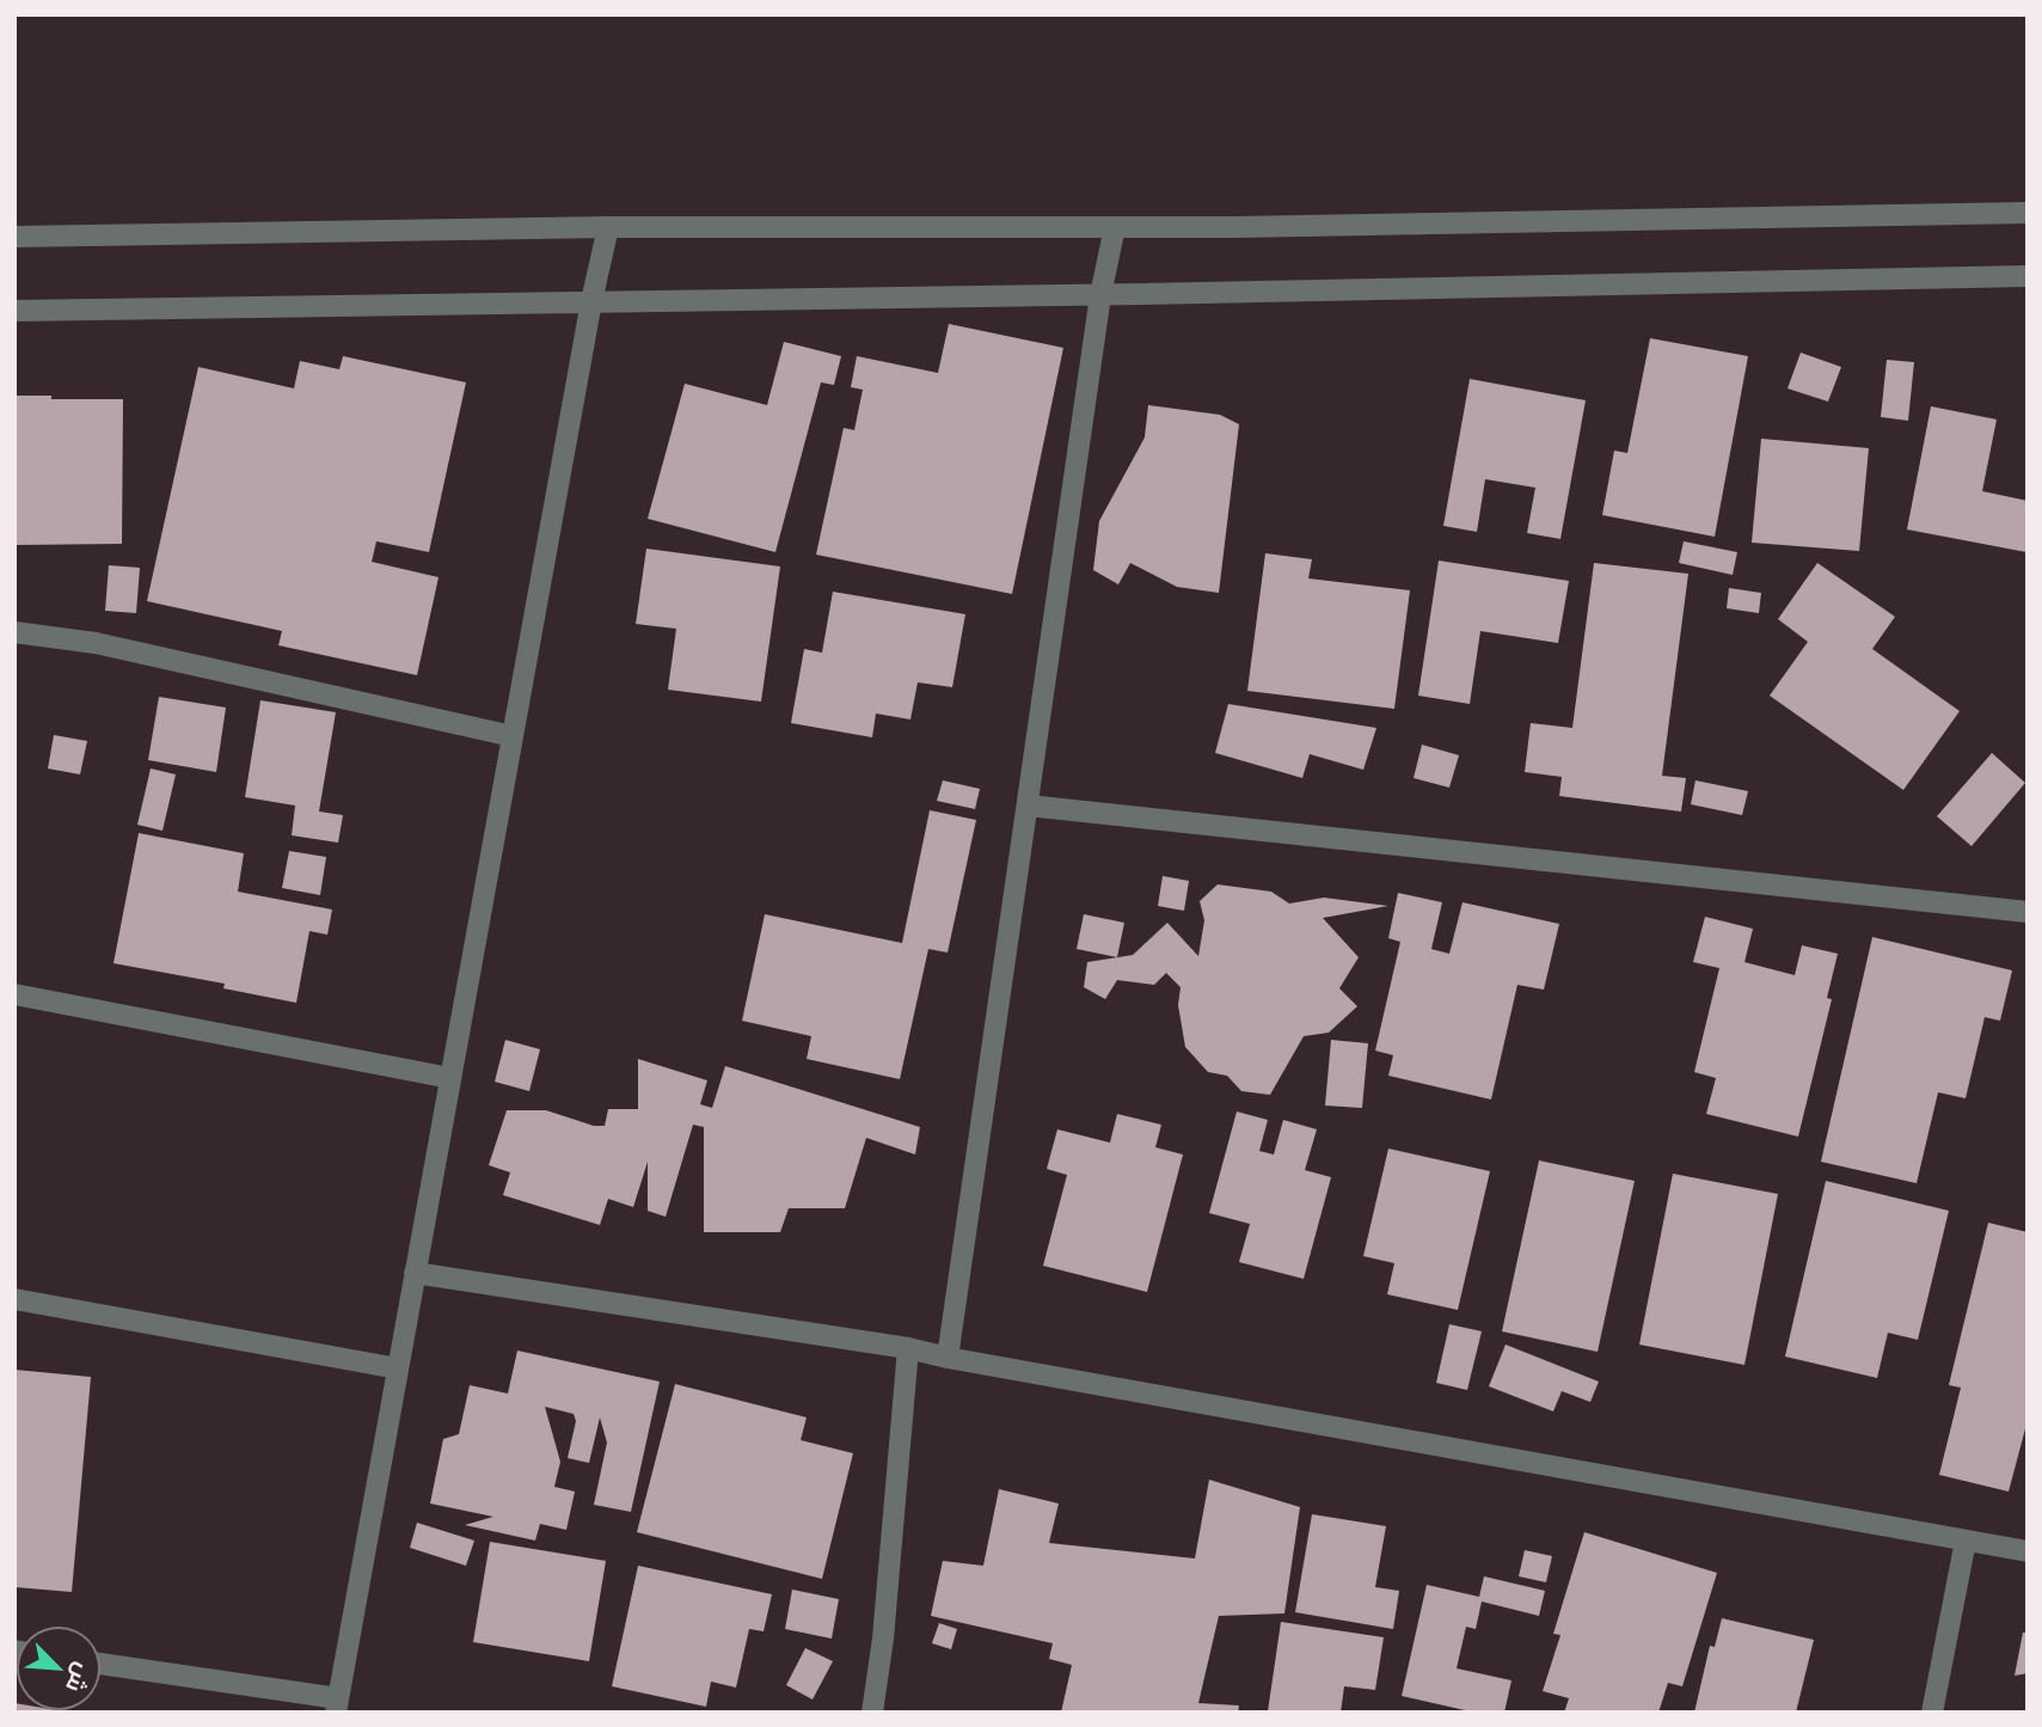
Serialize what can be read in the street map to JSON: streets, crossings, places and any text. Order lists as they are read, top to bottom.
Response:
{
  "north": "bottom right"
}
